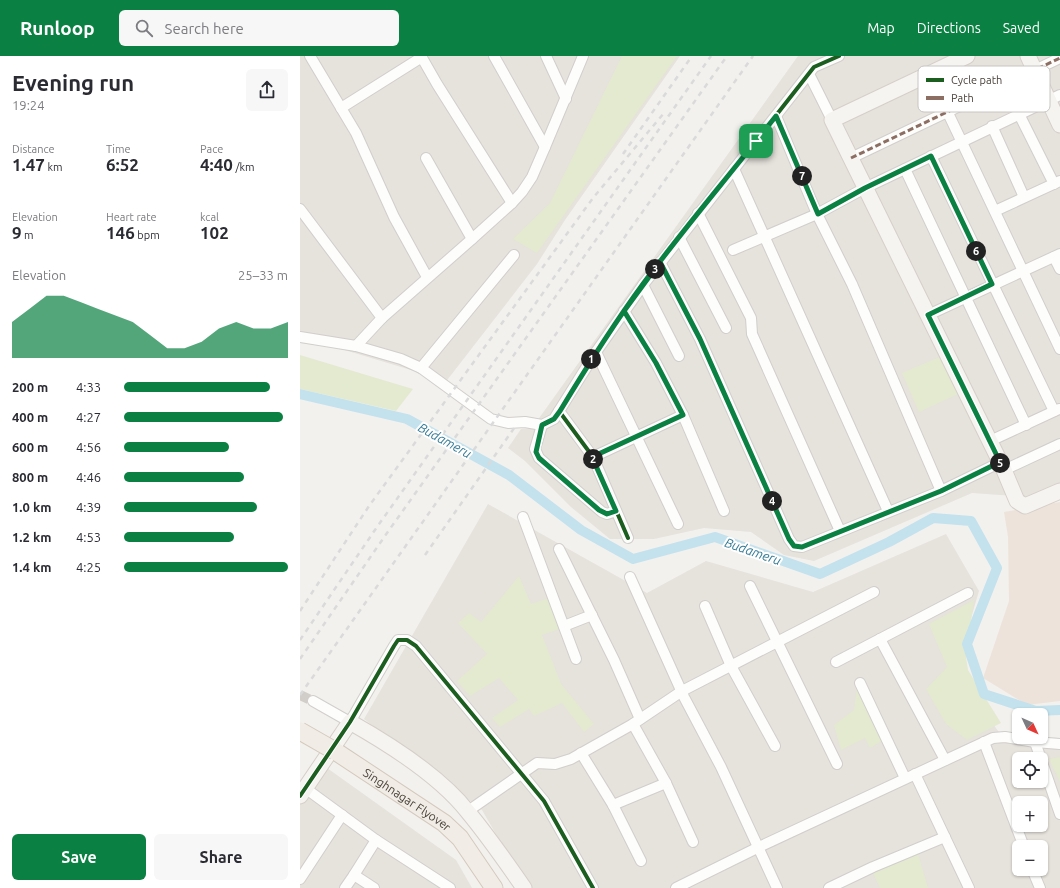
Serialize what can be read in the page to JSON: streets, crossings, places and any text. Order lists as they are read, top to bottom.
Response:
{
  "streets": {
    "main road": ["Singhnagar Flyover"]
  },
  "water": ["Budameru"],
  "legend": ["Cycle path", "Path"],
  "north": "bottom right",
  "page": {
    "header": "Runloop",
    "search": "Search here",
    "nav": ["Map", "Directions", "Saved"],
    "heading": ["Evening run", "19:24"],
    "stats": [
      ["Distance", "1.47 km"],
      ["Time", "6:52"],
      ["Pace", "4:40 /km"],
      ["Elevation", "9 m"],
      ["Heart rate", "146 bpm"],
      ["kcal", "102"]
    ],
    "pins": [
      "7",
      "6",
      "3",
      "1",
      "2",
      "5",
      "4"
    ],
    "chart": ["Elevation", "25–33 m"],
    "list": [
      {
        "name": "200 m",
        "note": "4:33"
      },
      {
        "name": "400 m",
        "note": "4:27"
      },
      {
        "name": "600 m",
        "note": "4:56"
      },
      {
        "name": "800 m",
        "note": "4:46"
      },
      {
        "name": "1.0 km",
        "note": "4:39"
      },
      {
        "name": "1.2 km",
        "note": "4:53"
      },
      {
        "name": "1.4 km",
        "note": "4:25"
      }
    ],
    "map_buttons": ["+", "−"],
    "buttons": ["Save", "Share"]
  }
}
